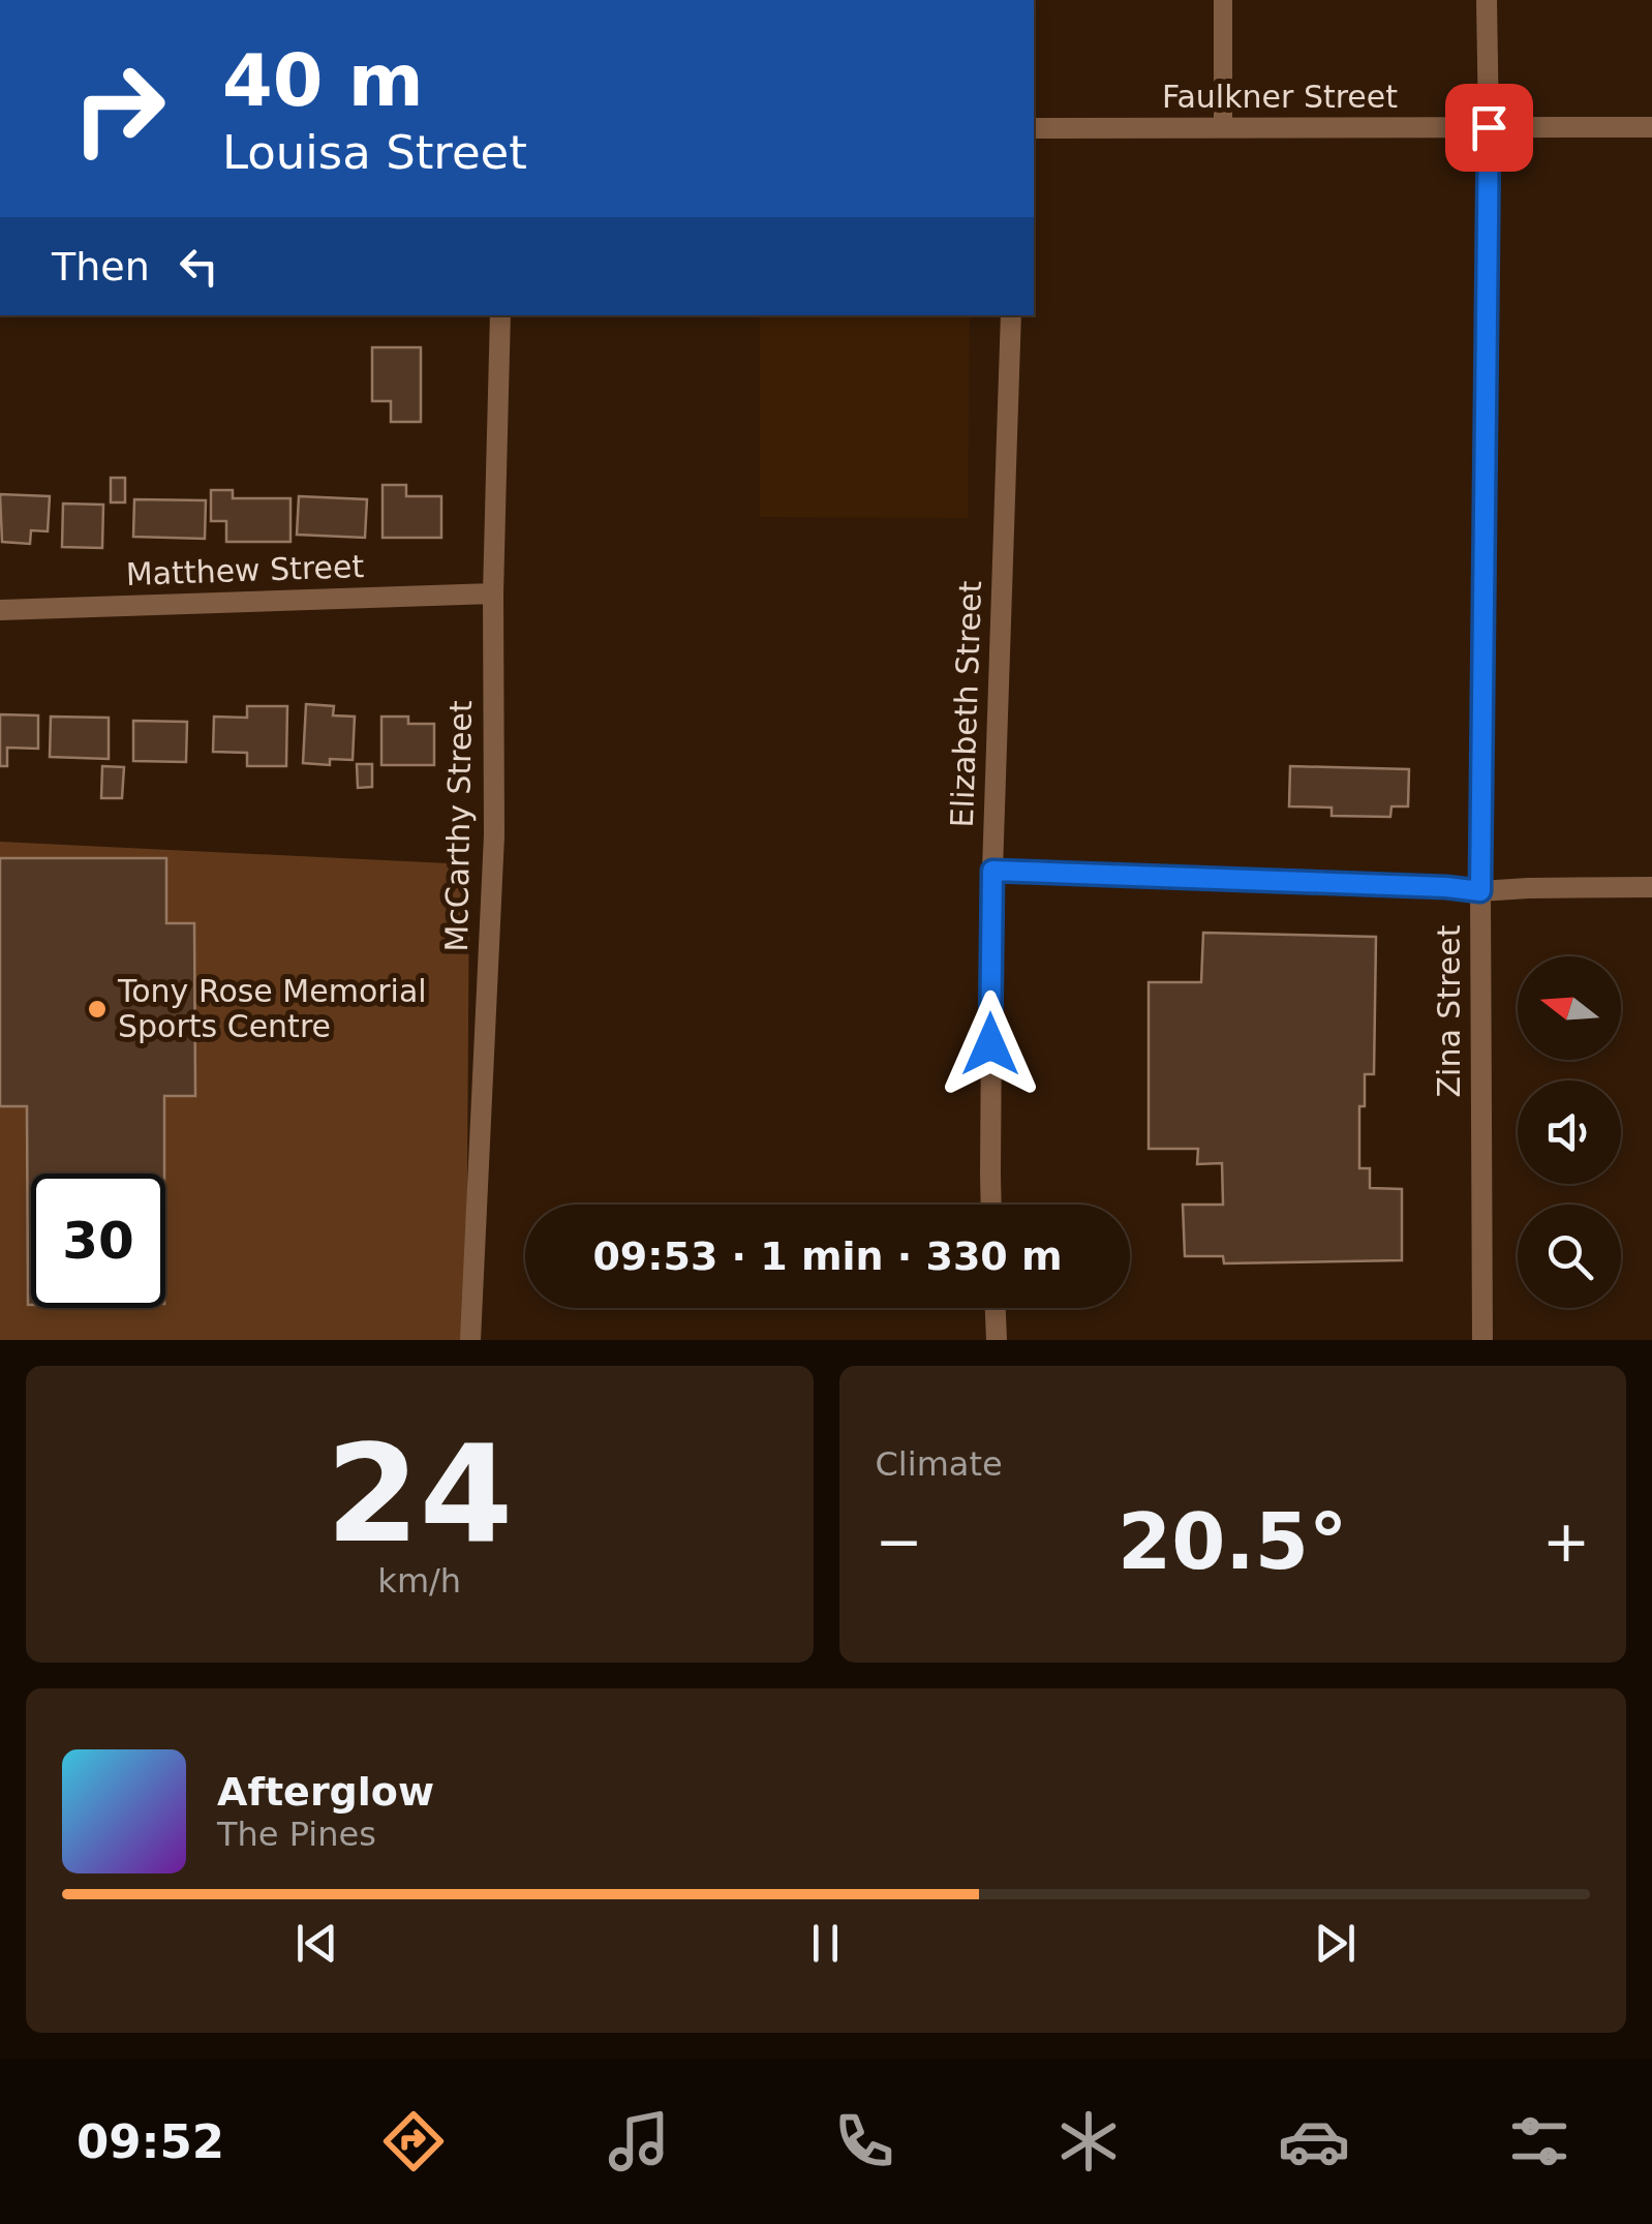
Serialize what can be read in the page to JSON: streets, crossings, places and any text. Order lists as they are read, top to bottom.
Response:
{
  "streets": {
    "street": [
      "Faulkner Street",
      "Matthew Street",
      "Elizabeth Street",
      "McCarthy Street",
      "Zina Street"
    ]
  },
  "crossings": [
    ["Faulkner Street", "Zina Street"],
    ["Matthew Street", "McCarthy Street"]
  ],
  "places": ["Tony Rose Memorial Sports Centre"],
  "north": "left",
  "page": {
    "turn": ["40 m", "Louisa Street"],
    "then": "Then",
    "limit": "30",
    "trip": "09:53 · 1 min · 330 m",
    "tile": [
      ["24", "km/h"],
      "Climate"
    ],
    "heat": ["−", "20.5°", "+"],
    "song": ["Afterglow", "The Pines"],
    "tabs": "09:52"
  }
}
